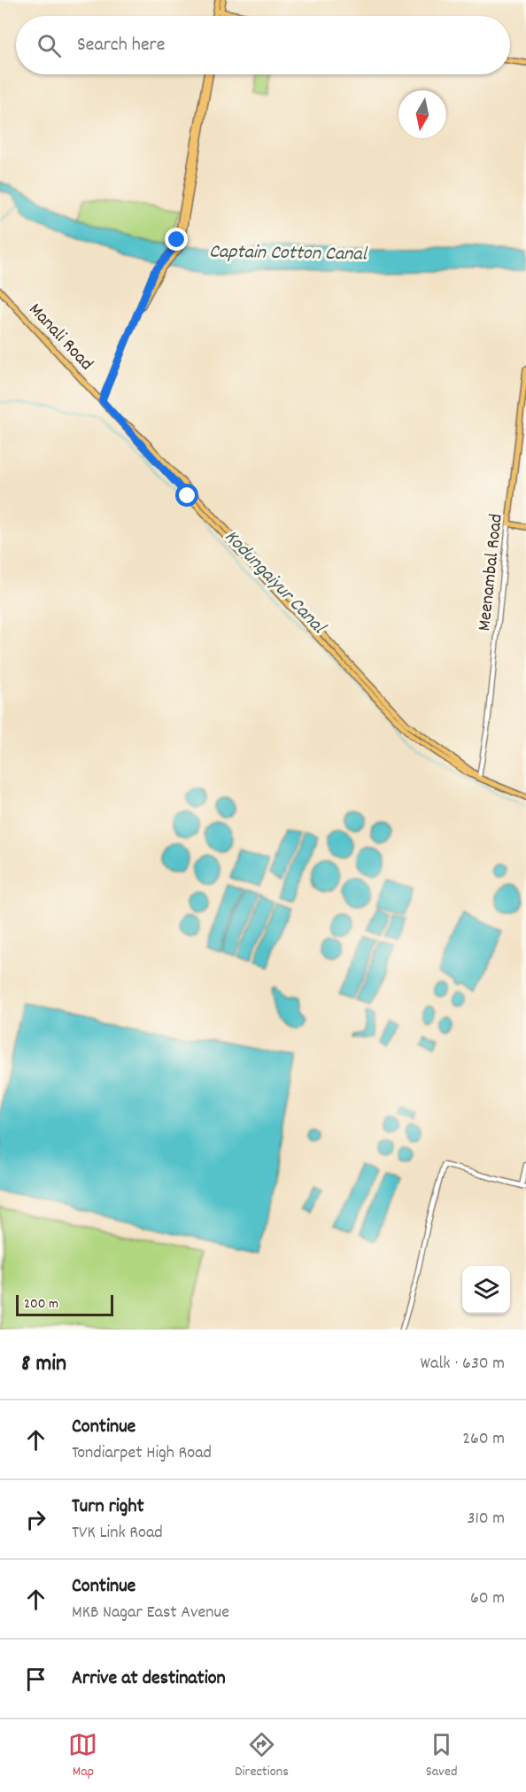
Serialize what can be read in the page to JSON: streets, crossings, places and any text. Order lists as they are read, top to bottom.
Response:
{
  "streets": {
    "main road": ["Manali Road", "Meenambal Road"]
  },
  "crossings": [
    ["Manali Road", "Meenambal Road"]
  ],
  "water": ["Captain Cotton Canal", "Kodungaiyur Canal"],
  "scale_bar": "200 m",
  "north": "bottom",
  "page": {
    "search": "Search here",
    "scale": "200 m",
    "heading": ["8 min", "Walk · 630 m"],
    "list": [
      ["Continue", "Tondiarpet High Road", "260 m"],
      ["Turn right", "TVK Link Road", "310 m"],
      ["Continue", "MKB Nagar East Avenue", "60 m"],
      "Arrive at destination"
    ],
    "nav": ["Map", "Directions", "Saved"]
  }
}
